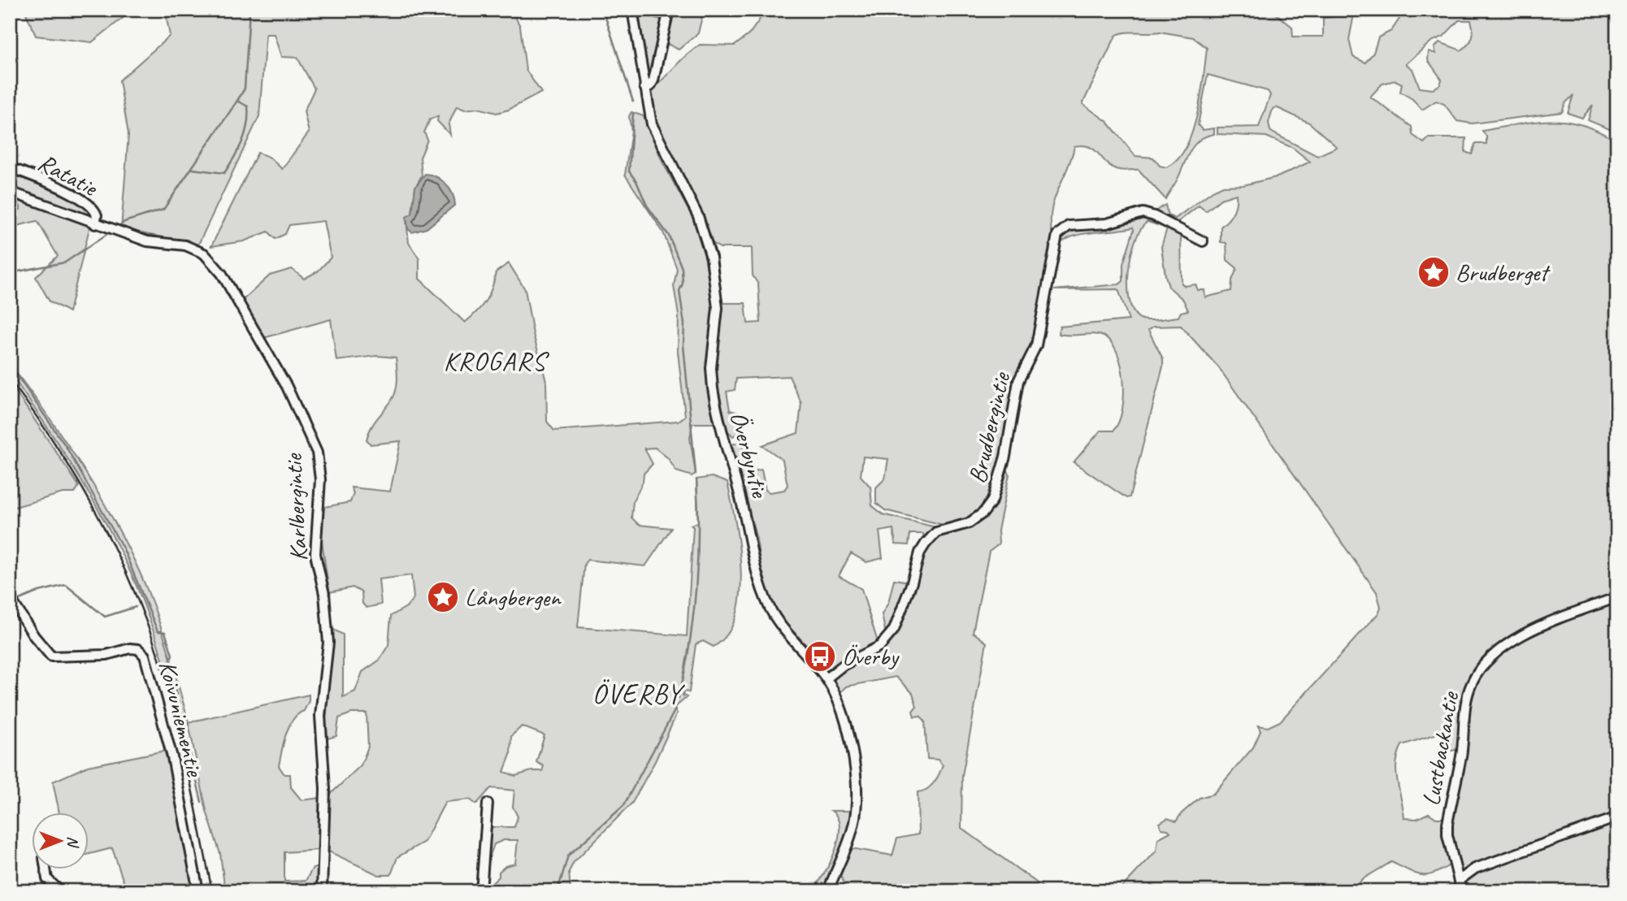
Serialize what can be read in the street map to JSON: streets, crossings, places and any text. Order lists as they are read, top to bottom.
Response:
{
  "streets": {
    "street": [
      "Ratatie",
      "Brudbergintie",
      "Överbyntie",
      "Karlbergintie",
      "Koivuniementie",
      "Lustbackantie"
    ]
  },
  "crossings": [
    ["Ratatie", "Karlbergintie"],
    ["Brudbergintie", "Överbyntie"]
  ],
  "districts": ["KROGARS", "ÖVERBY"],
  "places": {
    "place": ["Brudberget", "Långbergen"],
    "bus stop": ["Överby"]
  },
  "north": "right"
}
